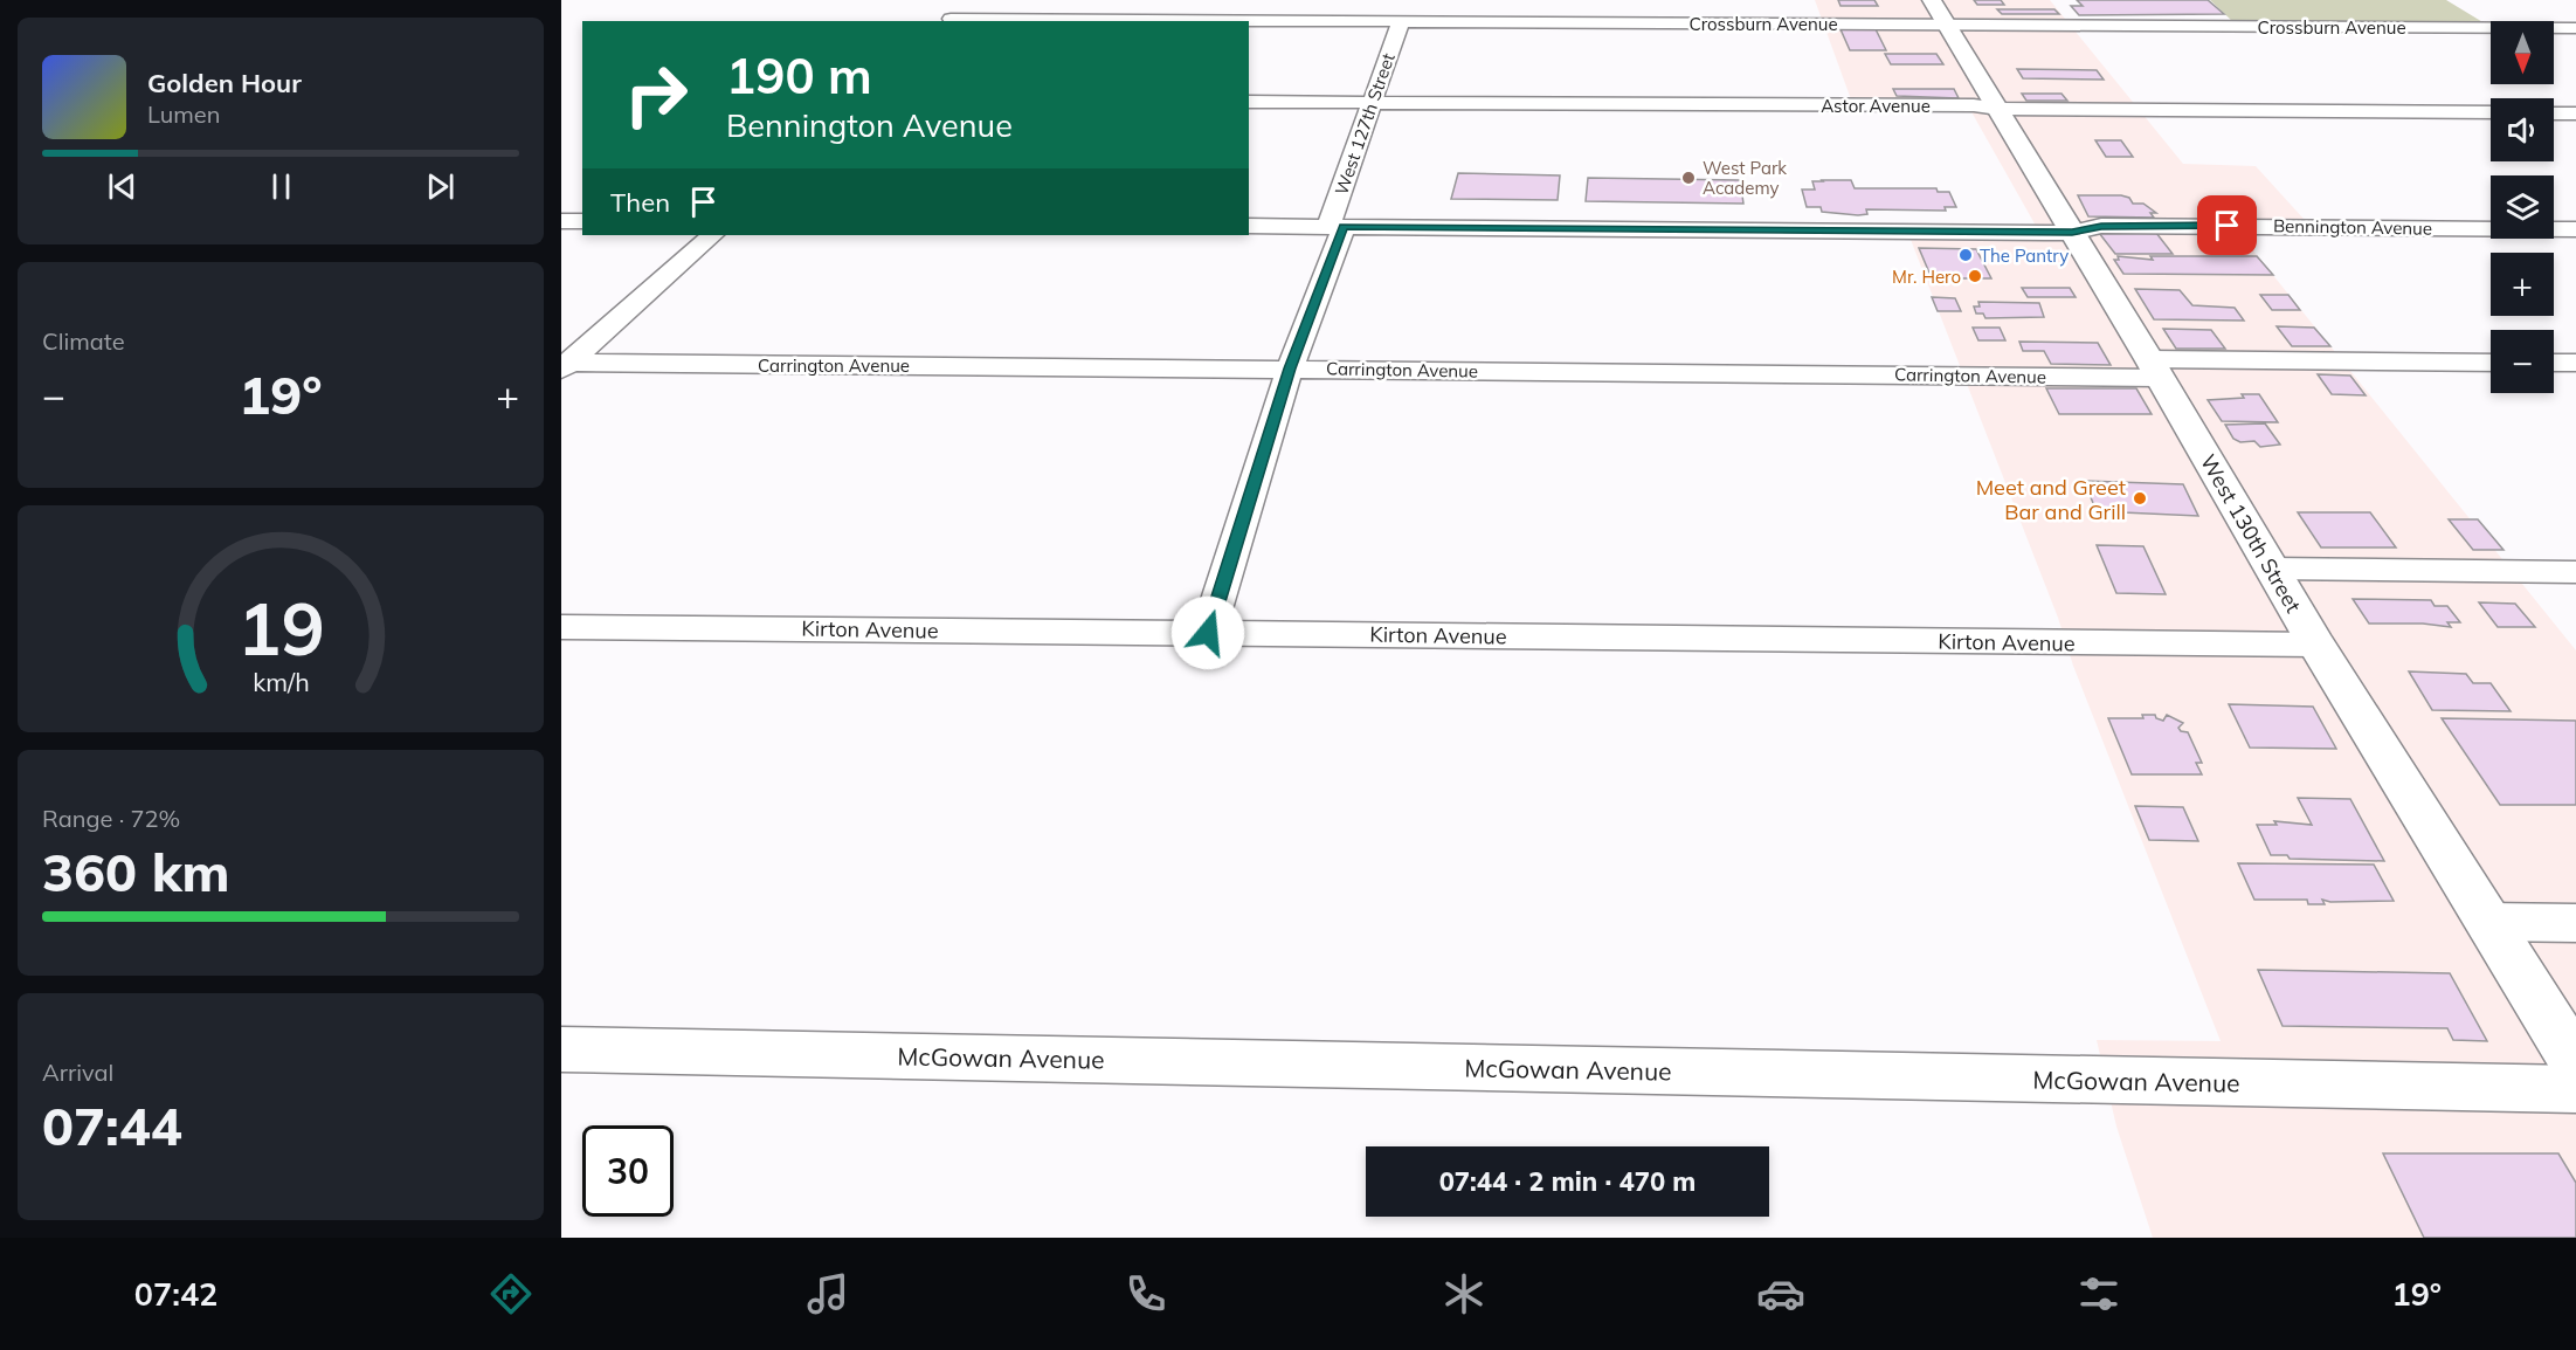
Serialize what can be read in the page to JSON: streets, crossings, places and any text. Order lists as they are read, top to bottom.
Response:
{
  "streets": {
    "main road": ["West 130th Street"],
    "street": [
      "Crossburn Avenue",
      "Astor Avenue",
      "West 127th Street",
      "Bennington Avenue",
      "Carrington Avenue",
      "Kirton Avenue",
      "McGowan Avenue"
    ]
  },
  "crossings": [
    ["Crossburn Avenue", "West 127th Street"],
    ["Crossburn Avenue", "West 130th Street"],
    ["Astor Avenue", "West 127th Street"],
    ["Astor Avenue", "West 130th Street"],
    ["West 127th Street", "Bennington Avenue"],
    ["West 127th Street", "Carrington Avenue"],
    ["West 127th Street", "Kirton Avenue"],
    ["Bennington Avenue", "West 130th Street"],
    ["Carrington Avenue", "West 130th Street"],
    ["West 130th Street", "Kirton Avenue"]
  ],
  "places": [
    "West Park Academy",
    "The Pantry",
    "Mr. Hero",
    "Meet and Greet Bar and Grill"
  ],
  "north": "bottom",
  "page": {
    "map_buttons": ["+", "−"],
    "turn": ["190 m", "Bennington Avenue"],
    "song": ["Golden Hour", "Lumen"],
    "then": "Then",
    "tile": [
      "Climate",
      ["Range · 72%", "360 km"],
      ["Arrival", "07:44"]
    ],
    "heat": ["−", "19°", "+"],
    "limit": "30",
    "trip": "07:44 · 2 min · 470 m",
    "tabs": ["07:42", "19°"],
    "gauge": ["19", "km/h"]
  }
}
